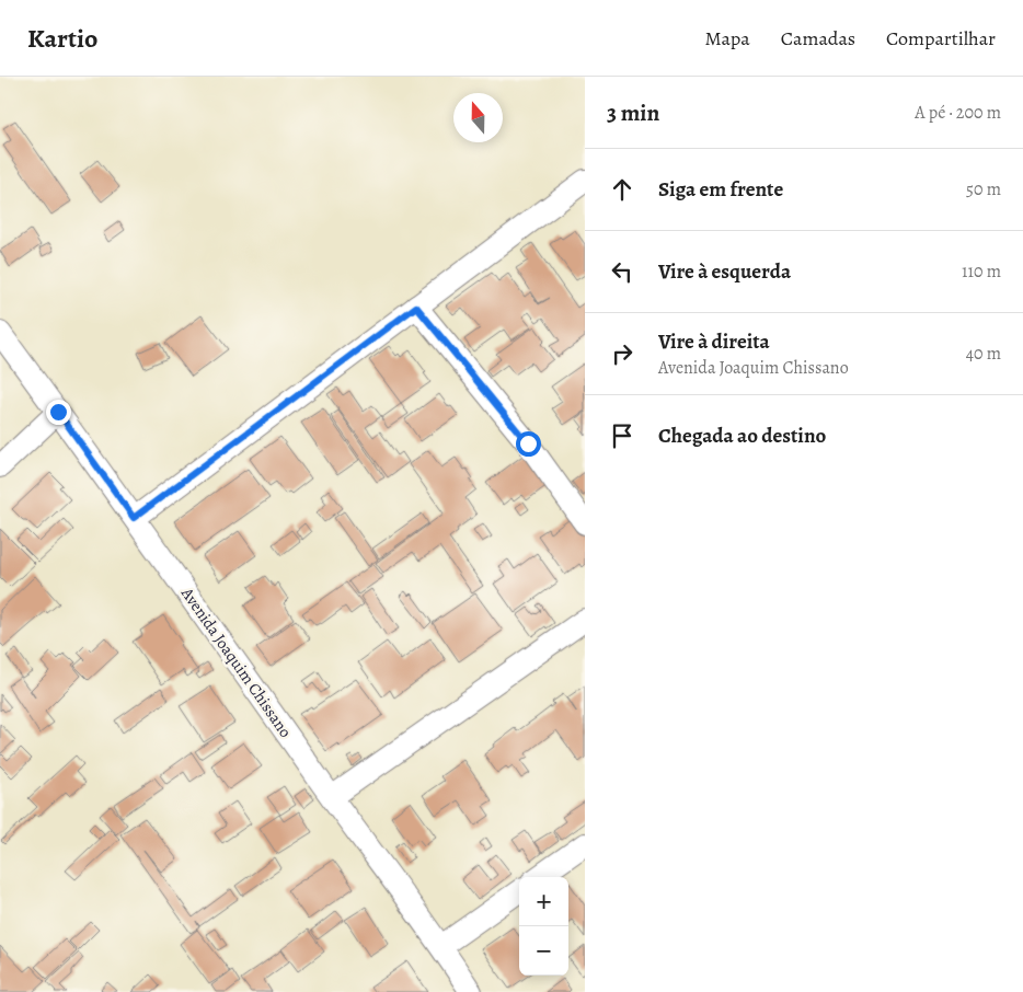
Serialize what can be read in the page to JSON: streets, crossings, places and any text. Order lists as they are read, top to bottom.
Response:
{
  "streets": {
    "street": ["Avenida Joaquim Chissano"]
  },
  "north": "top",
  "page": {
    "header": "Kartio",
    "nav": ["Mapa", "Camadas", "Compartilhar"],
    "heading": ["3 min", "A pé · 200 m"],
    "list": [
      ["Siga em frente", "50 m"],
      ["Vire à esquerda", "110 m"],
      ["Vire à direita", "Avenida Joaquim Chissano", "40 m"],
      "Chegada ao destino"
    ],
    "map_buttons": ["+", "−"]
  }
}
